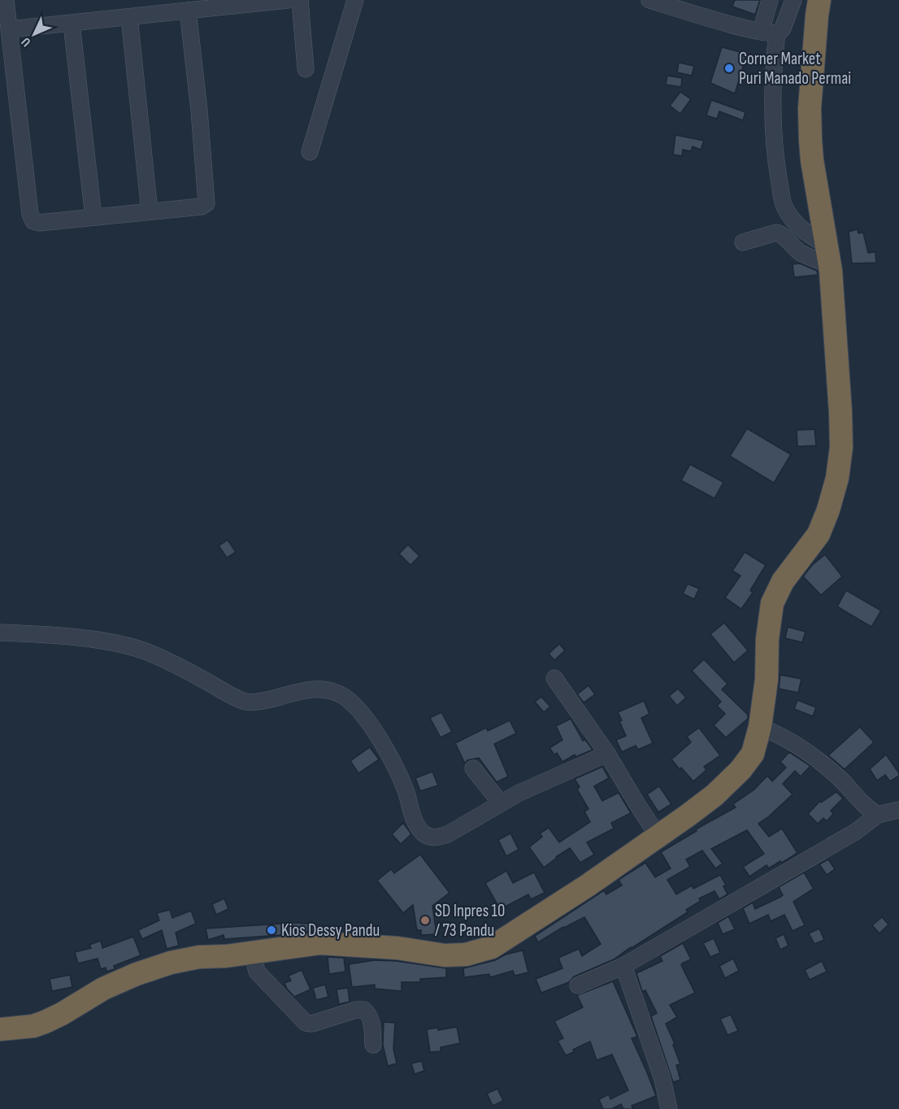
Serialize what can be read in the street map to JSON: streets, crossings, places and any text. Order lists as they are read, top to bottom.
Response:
{
  "places": ["Corner Market Puri Manado Permai", "SD Inpres 10 / 73 Pandu", "Kios Dessy Pandu"],
  "north": "bottom left"
}
